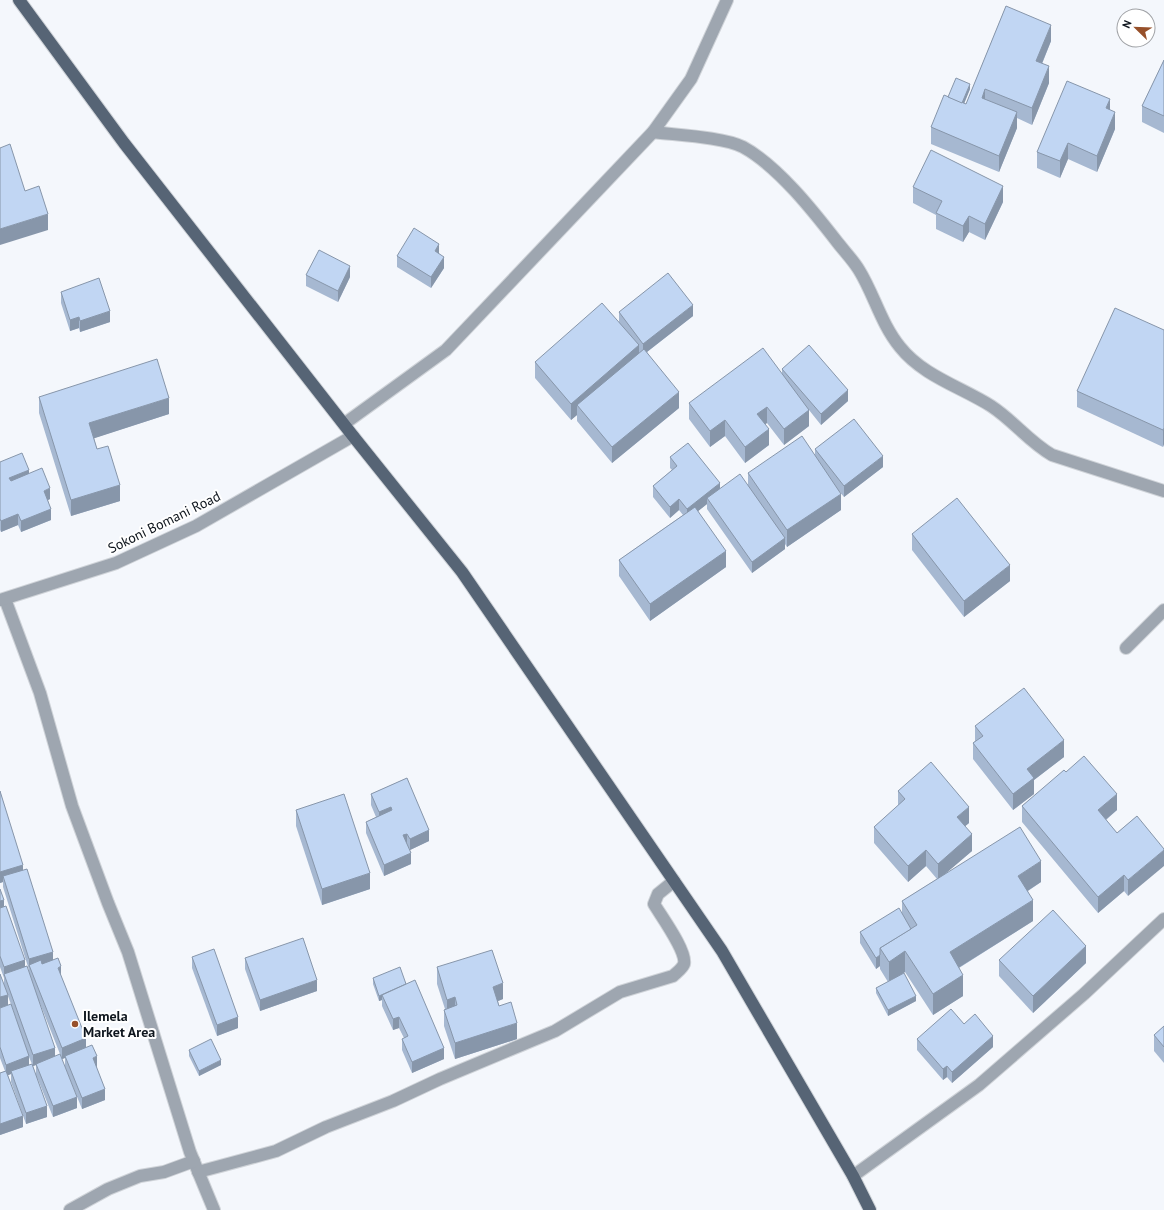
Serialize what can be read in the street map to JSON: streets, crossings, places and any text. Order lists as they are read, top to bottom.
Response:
{
  "streets": {
    "street": ["Sokoni Bomani Road"]
  },
  "places": ["Ilemela Market Area"],
  "north": "top left"
}
